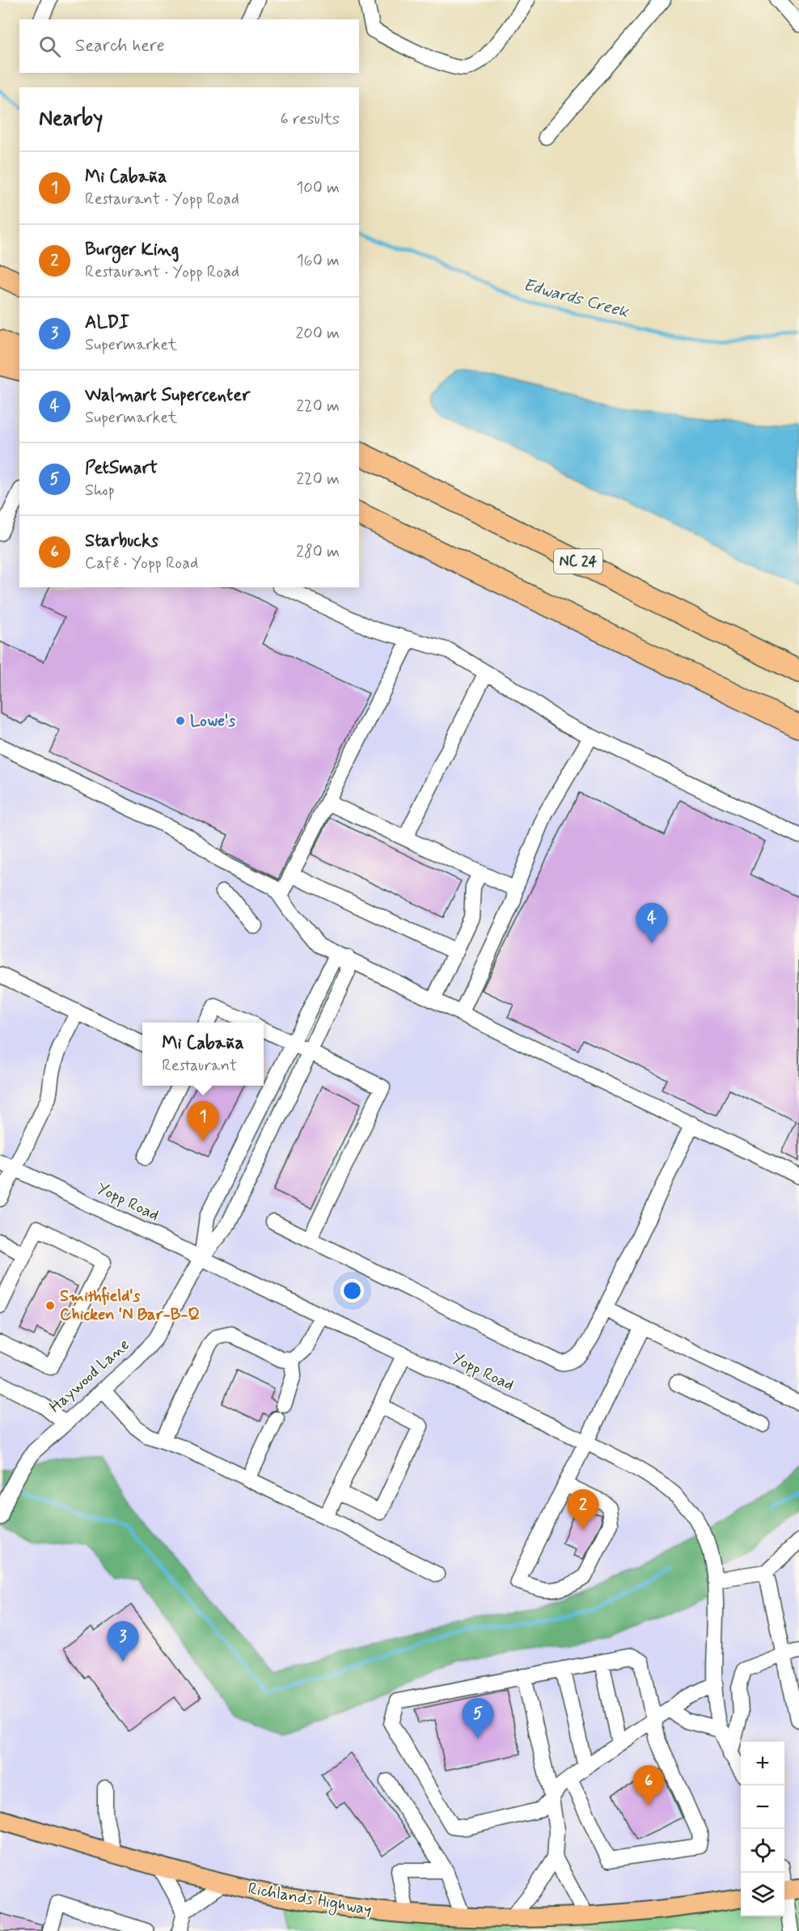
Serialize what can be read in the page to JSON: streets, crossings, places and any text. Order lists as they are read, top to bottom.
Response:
{
  "streets": {
    "highway": ["NC 24"],
    "main road": ["Richlands Highway"],
    "street": ["Yopp Road", "Haywood Lane"]
  },
  "crossings": [
    ["Yopp Road", "Haywood Lane"]
  ],
  "water": ["Edwards Creek"],
  "places": ["Lowe's", "Smithfield's Chicken 'N Bar-B-Q"],
  "page": {
    "search": "Search here",
    "heading": ["Nearby", "6 results"],
    "list": [
      {
        "mark": "1",
        "name": "Mi Cabaña",
        "note": "Restaurant · Yopp Road",
        "value": "100 m"
      },
      {
        "mark": "2",
        "name": "Burger King",
        "note": "Restaurant · Yopp Road",
        "value": "160 m"
      },
      {
        "mark": "3",
        "name": "ALDI",
        "note": "Supermarket",
        "value": "200 m"
      },
      {
        "mark": "4",
        "name": "Walmart Supercenter",
        "note": "Supermarket",
        "value": "220 m"
      },
      {
        "mark": "5",
        "name": "PetSmart",
        "note": "Shop",
        "value": "220 m"
      },
      {
        "mark": "6",
        "name": "Starbucks",
        "note": "Café · Yopp Road",
        "value": "280 m"
      }
    ],
    "pins": [
      "4",
      "1",
      "2",
      "3",
      "5",
      "6"
    ],
    "popup": ["Mi Cabaña", "Restaurant"],
    "map_buttons": ["+", "−"]
  }
}
